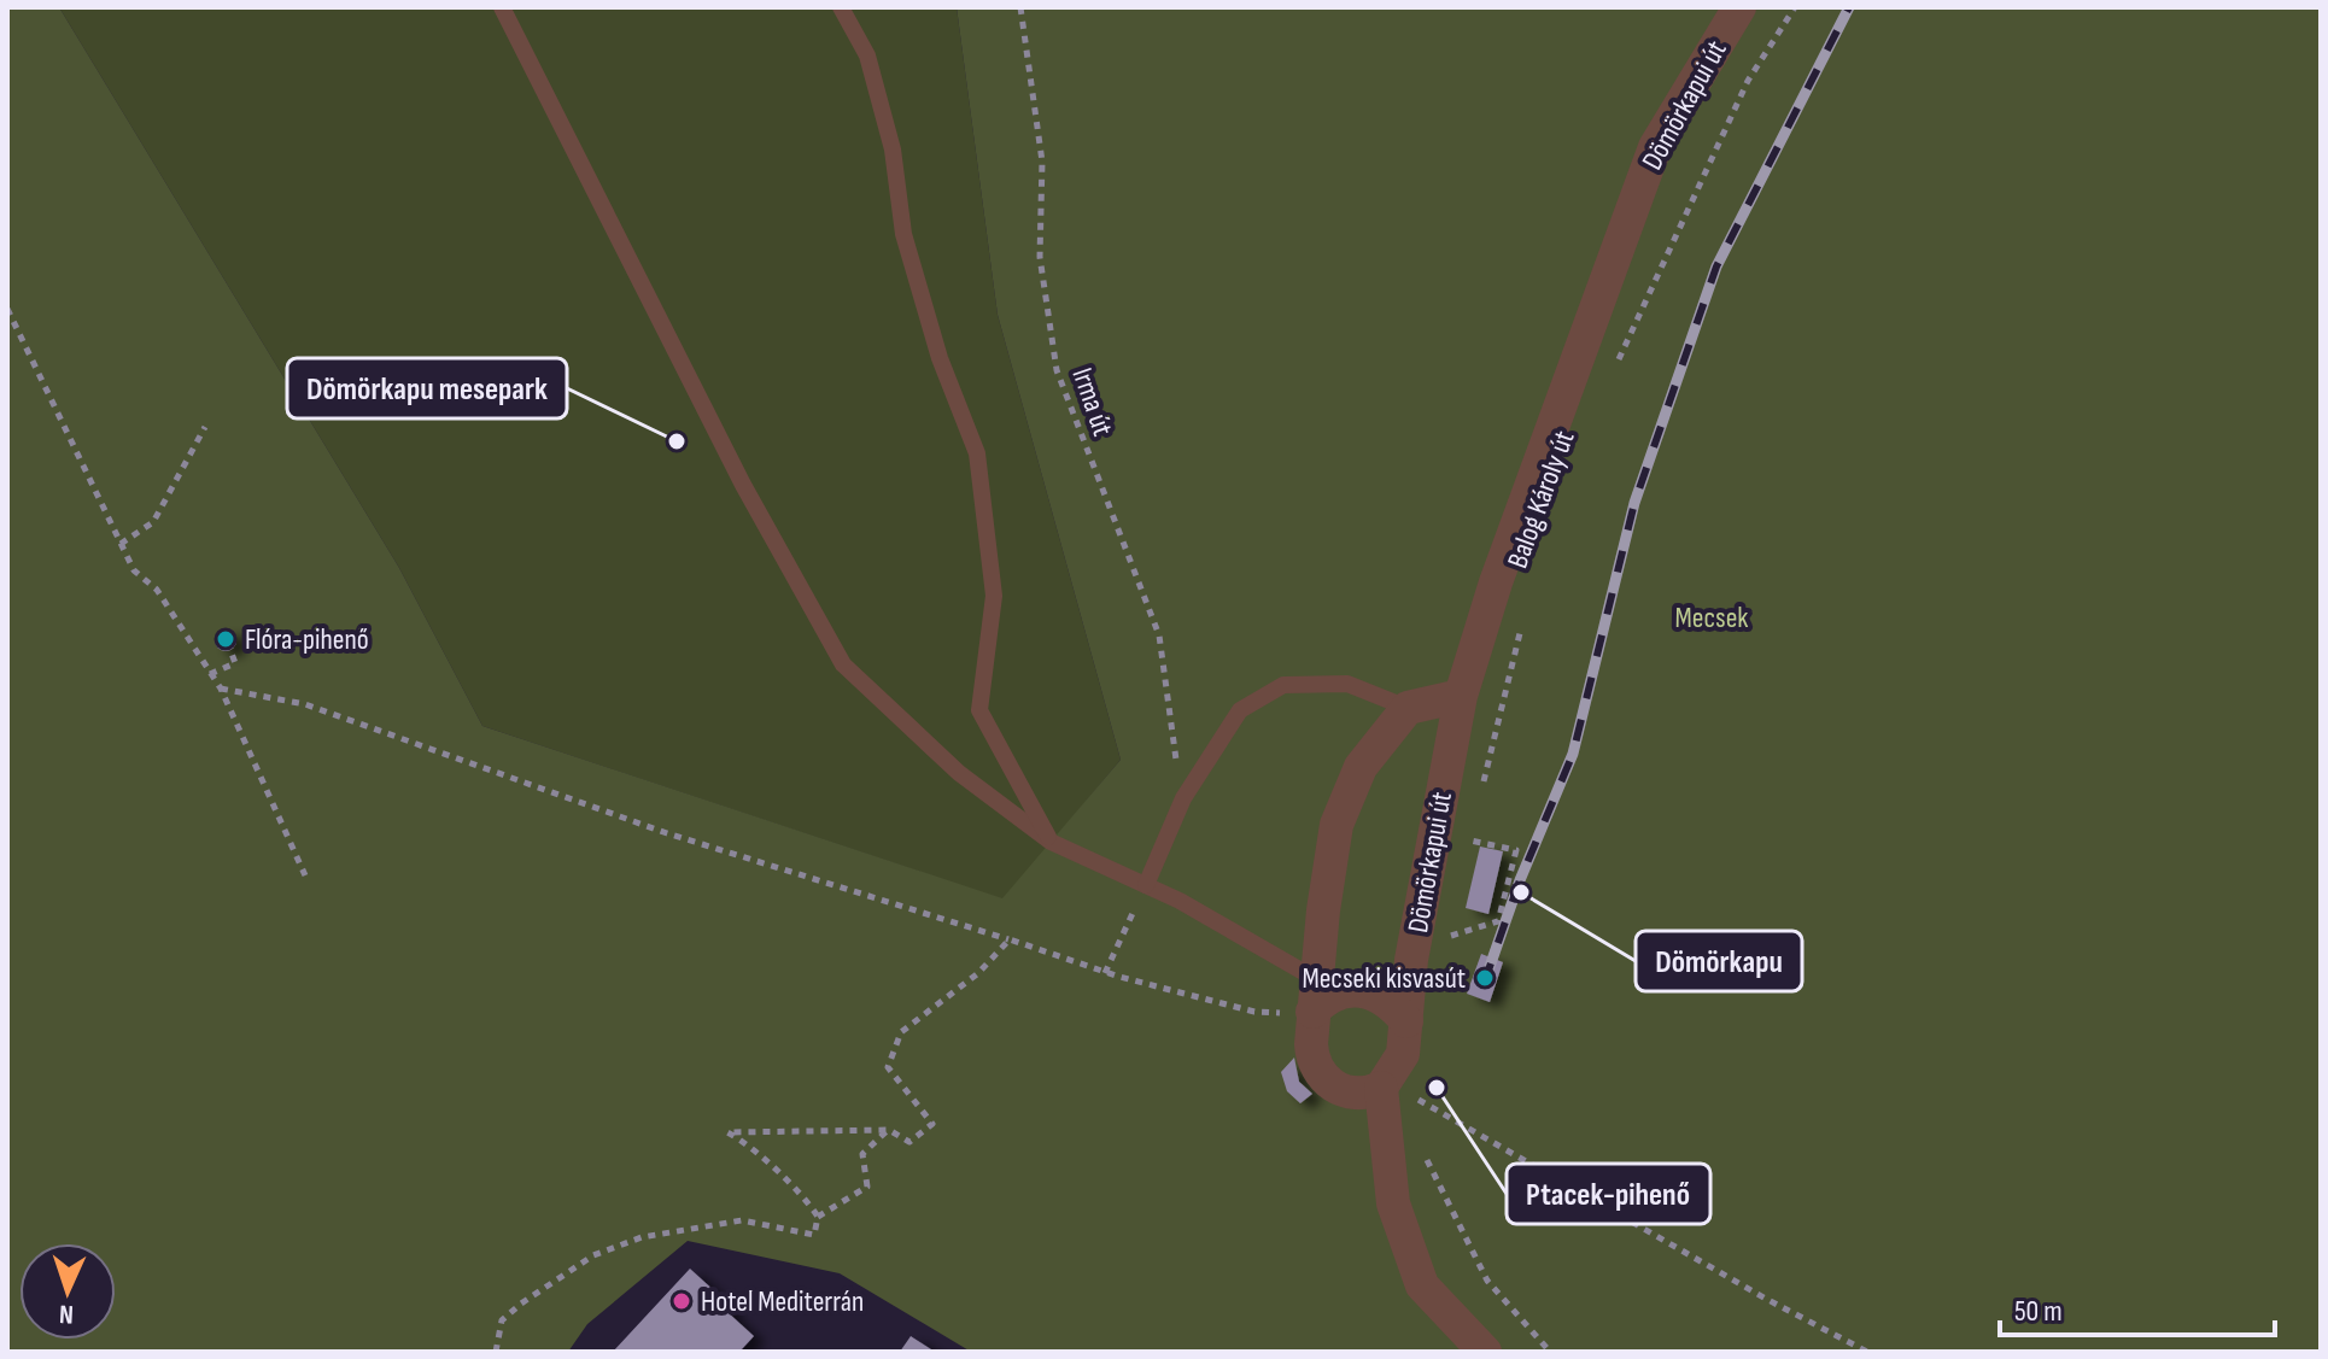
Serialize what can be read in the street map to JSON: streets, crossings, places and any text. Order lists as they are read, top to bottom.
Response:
{
  "streets": {
    "street": ["Dömörkapui út"],
    "path": ["Irma út", "Balog Károly út"]
  },
  "parks": ["Mecsek"],
  "places": [
    "Dömörkapu mesepark",
    "Flóra-pihenő",
    "Dömörkapu",
    "Mecseki kisvasút",
    "Ptacek-pihenő",
    "Hotel Mediterrán"
  ],
  "scale_bar": "50 m",
  "north": "bottom"
}
